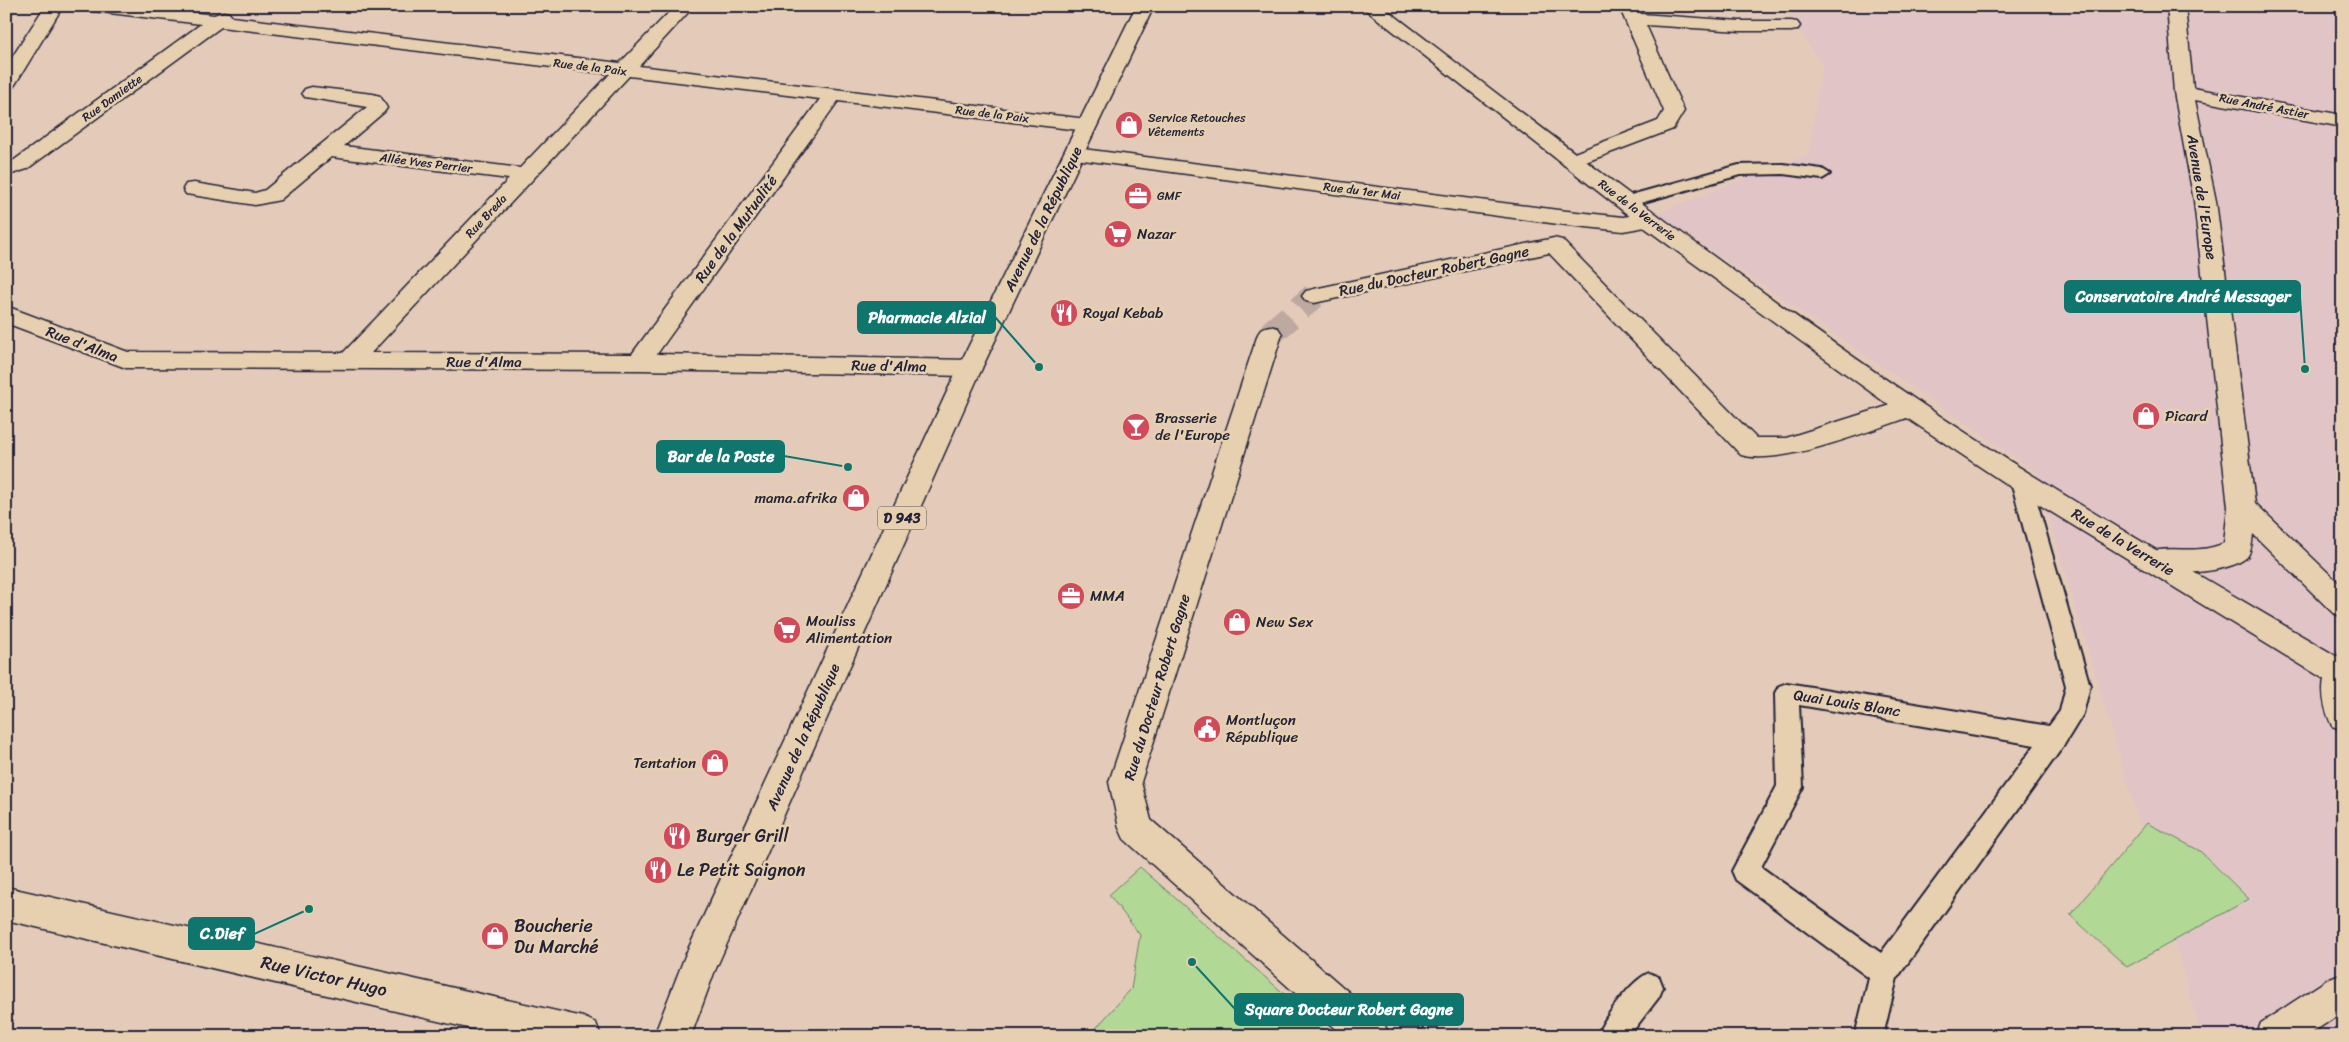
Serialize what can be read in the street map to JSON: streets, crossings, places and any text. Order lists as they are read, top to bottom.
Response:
{
  "streets": {
    "street": [
      "Rue de la Paix",
      "Rue Damiette",
      "Rue André Astier",
      "Allée Yves Perrier",
      "Rue du 1er Mai",
      "Avenue de l'Europe",
      "Rue de la Verrerie",
      "Rue Breda",
      "Avenue de la République",
      "Rue de la Mutualité",
      "Rue du Docteur Robert Gagne",
      "Rue d'Alma",
      "D 943",
      "Rue Victor Hugo"
    ],
    "lane": ["Quai Louis Blanc"]
  },
  "crossings": [
    ["Rue de la Paix", "Rue Damiette"],
    ["Rue de la Paix", "Rue Breda"],
    ["Rue de la Paix", "Avenue de la République"],
    ["Rue de la Paix", "Rue de la Mutualité"],
    ["Rue André Astier", "Avenue de l'Europe"],
    ["Allée Yves Perrier", "Rue Breda"],
    ["Rue du 1er Mai", "Rue de la Verrerie"],
    ["Rue du 1er Mai", "Avenue de la République"],
    ["Avenue de l'Europe", "Rue de la Verrerie"],
    ["Rue Breda", "Rue d'Alma"],
    ["Avenue de la République", "Rue d'Alma"],
    ["Rue de la Mutualité", "Rue d'Alma"]
  ],
  "places": {
    "shop": [
      "Service Retouches Vêtements",
      "Picard",
      "mama.afrika",
      "New Sex",
      "Tentation",
      "Boucherie Du Marché"
    ],
    "office": ["GMF", "MMA"],
    "supermarket": ["Nazar", "Mouliss Alimentation"],
    "restaurant": ["Royal Kebab", "Burger Grill", "Le Petit Saignon"],
    "other": [
      "Pharmacie Alzial",
      "Conservatoire André Messager",
      "Bar de la Poste",
      "C.Dief",
      "Square Docteur Robert Gagne"
    ],
    "bar": ["Brasserie de l'Europe"],
    "public building": ["Montluçon République"]
  }
}
